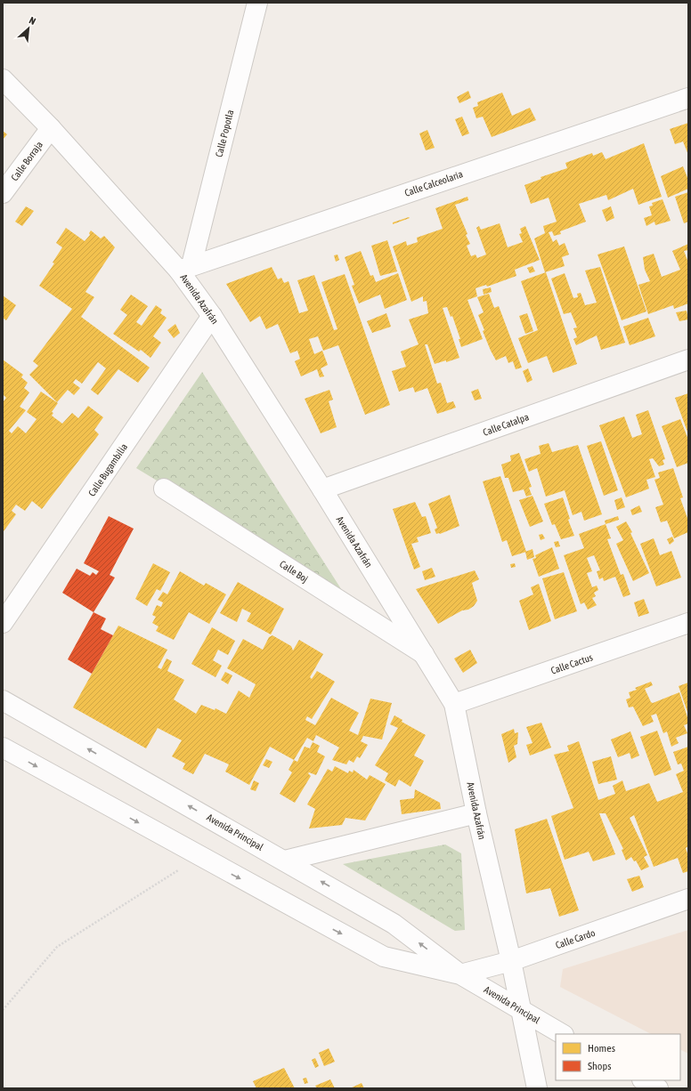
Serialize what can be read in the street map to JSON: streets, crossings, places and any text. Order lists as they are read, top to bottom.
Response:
{
  "streets": {
    "street": [
      "Calle Popotla",
      "Calle Borraja",
      "Calle Calceolaria",
      "Avenida Azafrán",
      "Calle Catalpa",
      "Calle Bugambilia",
      "Calle Boj",
      "Calle Cactus",
      "Avenida Principal",
      "Calle Cardo"
    ]
  },
  "crossings": [
    ["Calle Popotla", "Calle Calceolaria"],
    ["Calle Popotla", "Avenida Azafrán"],
    ["Calle Borraja", "Avenida Azafrán"],
    ["Calle Calceolaria", "Avenida Azafrán"],
    ["Avenida Azafrán", "Calle Catalpa"],
    ["Avenida Azafrán", "Calle Bugambilia"],
    ["Avenida Azafrán", "Calle Boj"],
    ["Avenida Azafrán", "Calle Cactus"],
    ["Avenida Azafrán", "Avenida Principal"],
    ["Avenida Azafrán", "Calle Cardo"],
    ["Avenida Principal", "Calle Cardo"]
  ],
  "legend": ["Homes", "Shops"],
  "north": "top right"
}
